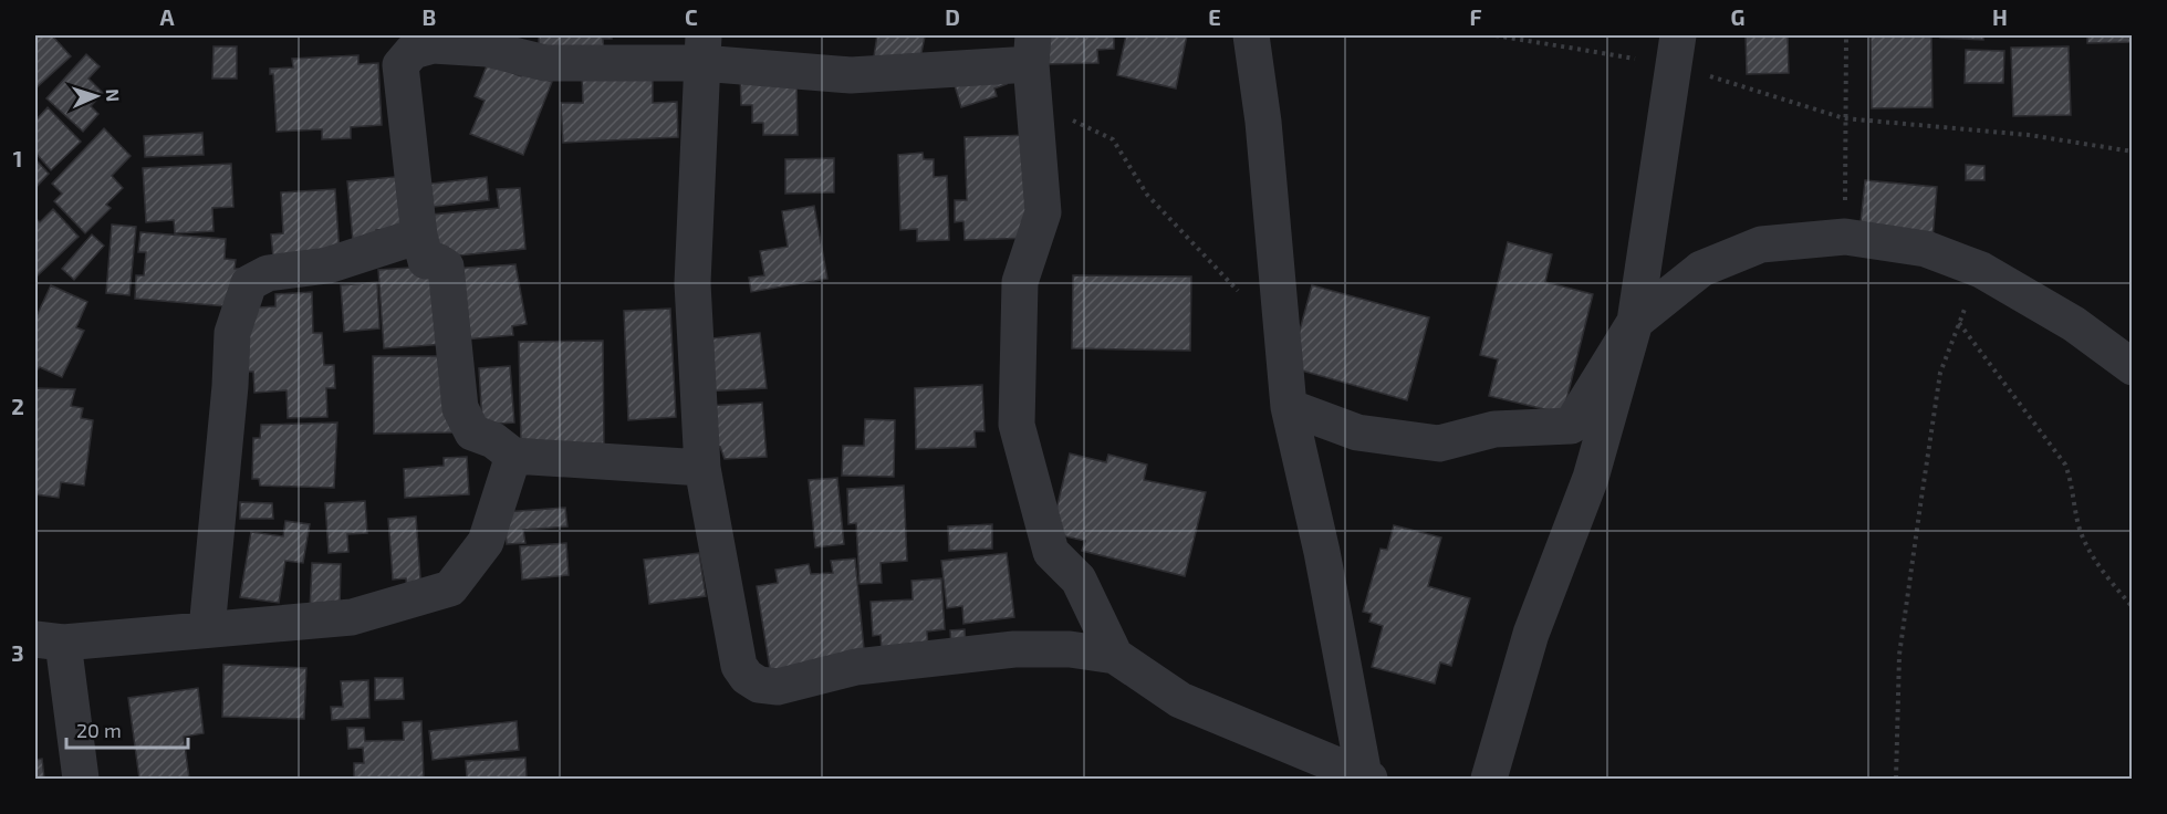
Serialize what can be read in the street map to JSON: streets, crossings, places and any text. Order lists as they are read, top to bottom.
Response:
{
  "scale_bar": "20 m",
  "north": "right",
  "grid": {
    "columns": [
      "A",
      "B",
      "C",
      "D",
      "E",
      "F",
      "G",
      "H"
    ],
    "rows": ["1", "2", "3"]
  }
}
